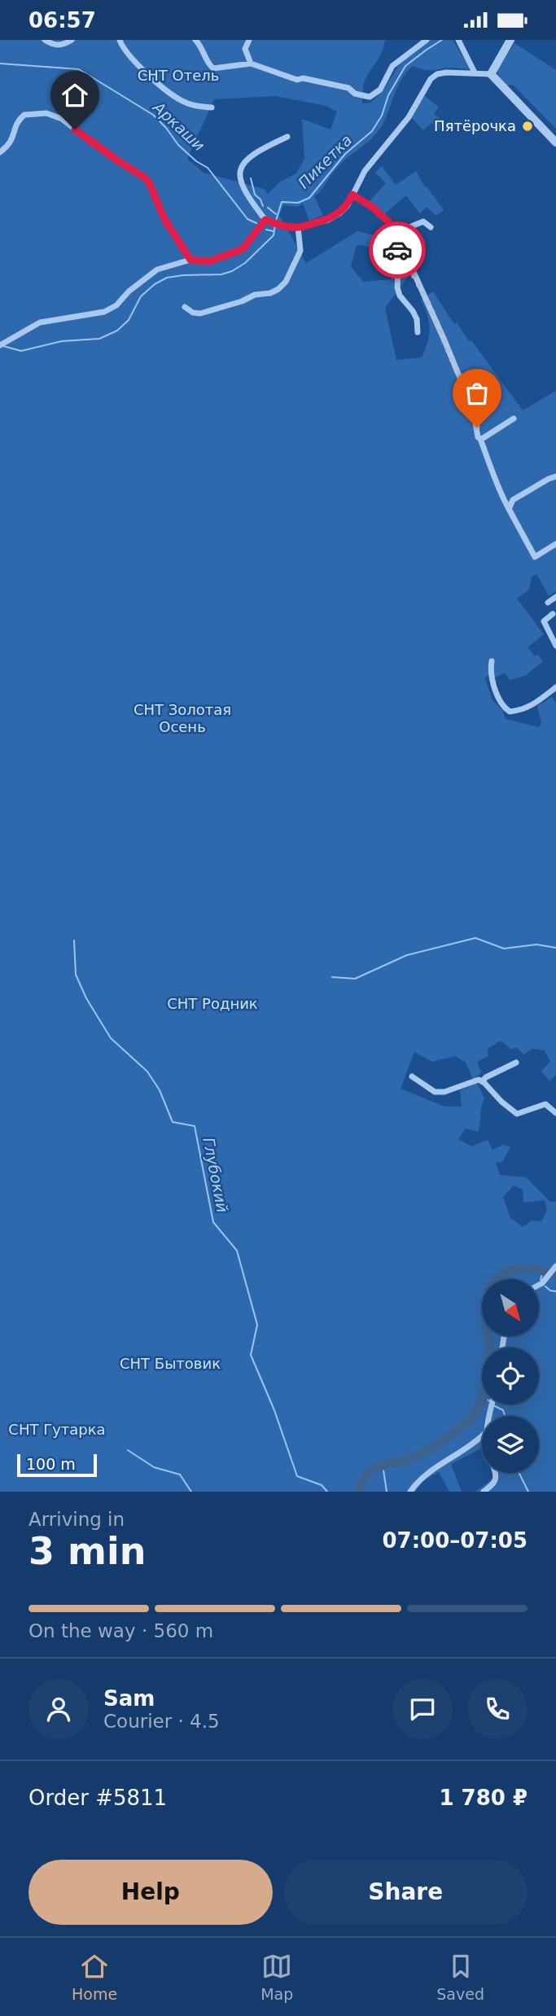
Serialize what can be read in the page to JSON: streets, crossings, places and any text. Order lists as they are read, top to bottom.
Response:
{
  "water": ["Аркаши", "Пикетка", "Глубокий"],
  "parks": [
    "СНТ Отель",
    "СНТ Золотая Осень",
    "СНТ Родник",
    "СНТ Бытовик",
    "СНТ Гутарка"
  ],
  "places": ["Пятёрочка"],
  "scale_bar": "100 m",
  "north": "bottom right",
  "page": {
    "status": "06:57",
    "scale": "100 m",
    "heading": ["3 min", "Arriving in", "07:00–07:05"],
    "panel": [
      "Sam",
      "Courier · 4.5",
      "Order #5811",
      "1 780 ₽"
    ],
    "bar": "On the way · 560 m",
    "buttons": ["Help", "Share"],
    "tabs": ["Home", "Map", "Saved"]
  }
}
